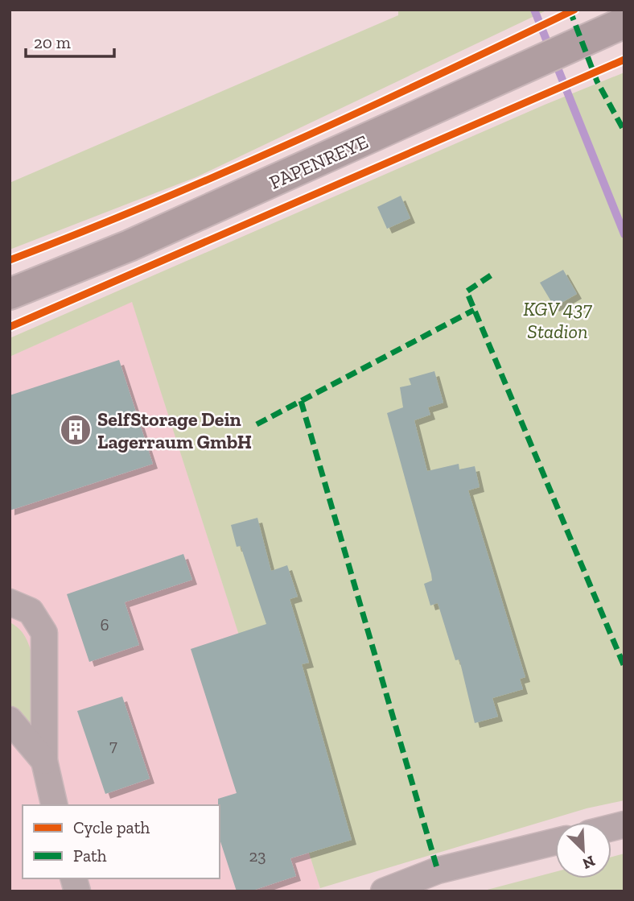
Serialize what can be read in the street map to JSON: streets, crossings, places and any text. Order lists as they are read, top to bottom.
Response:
{
  "streets": {
    "main road": ["PAPENREYE"]
  },
  "parks": ["KGV 437 Stadion"],
  "places": {
    "building": ["SelfStorage Dein Lagerraum GmbH"]
  },
  "house_numbers": ["6", "7", "23"],
  "legend": ["Cycle path", "Path"],
  "scale_bar": "20 m",
  "north": "bottom right"
}
